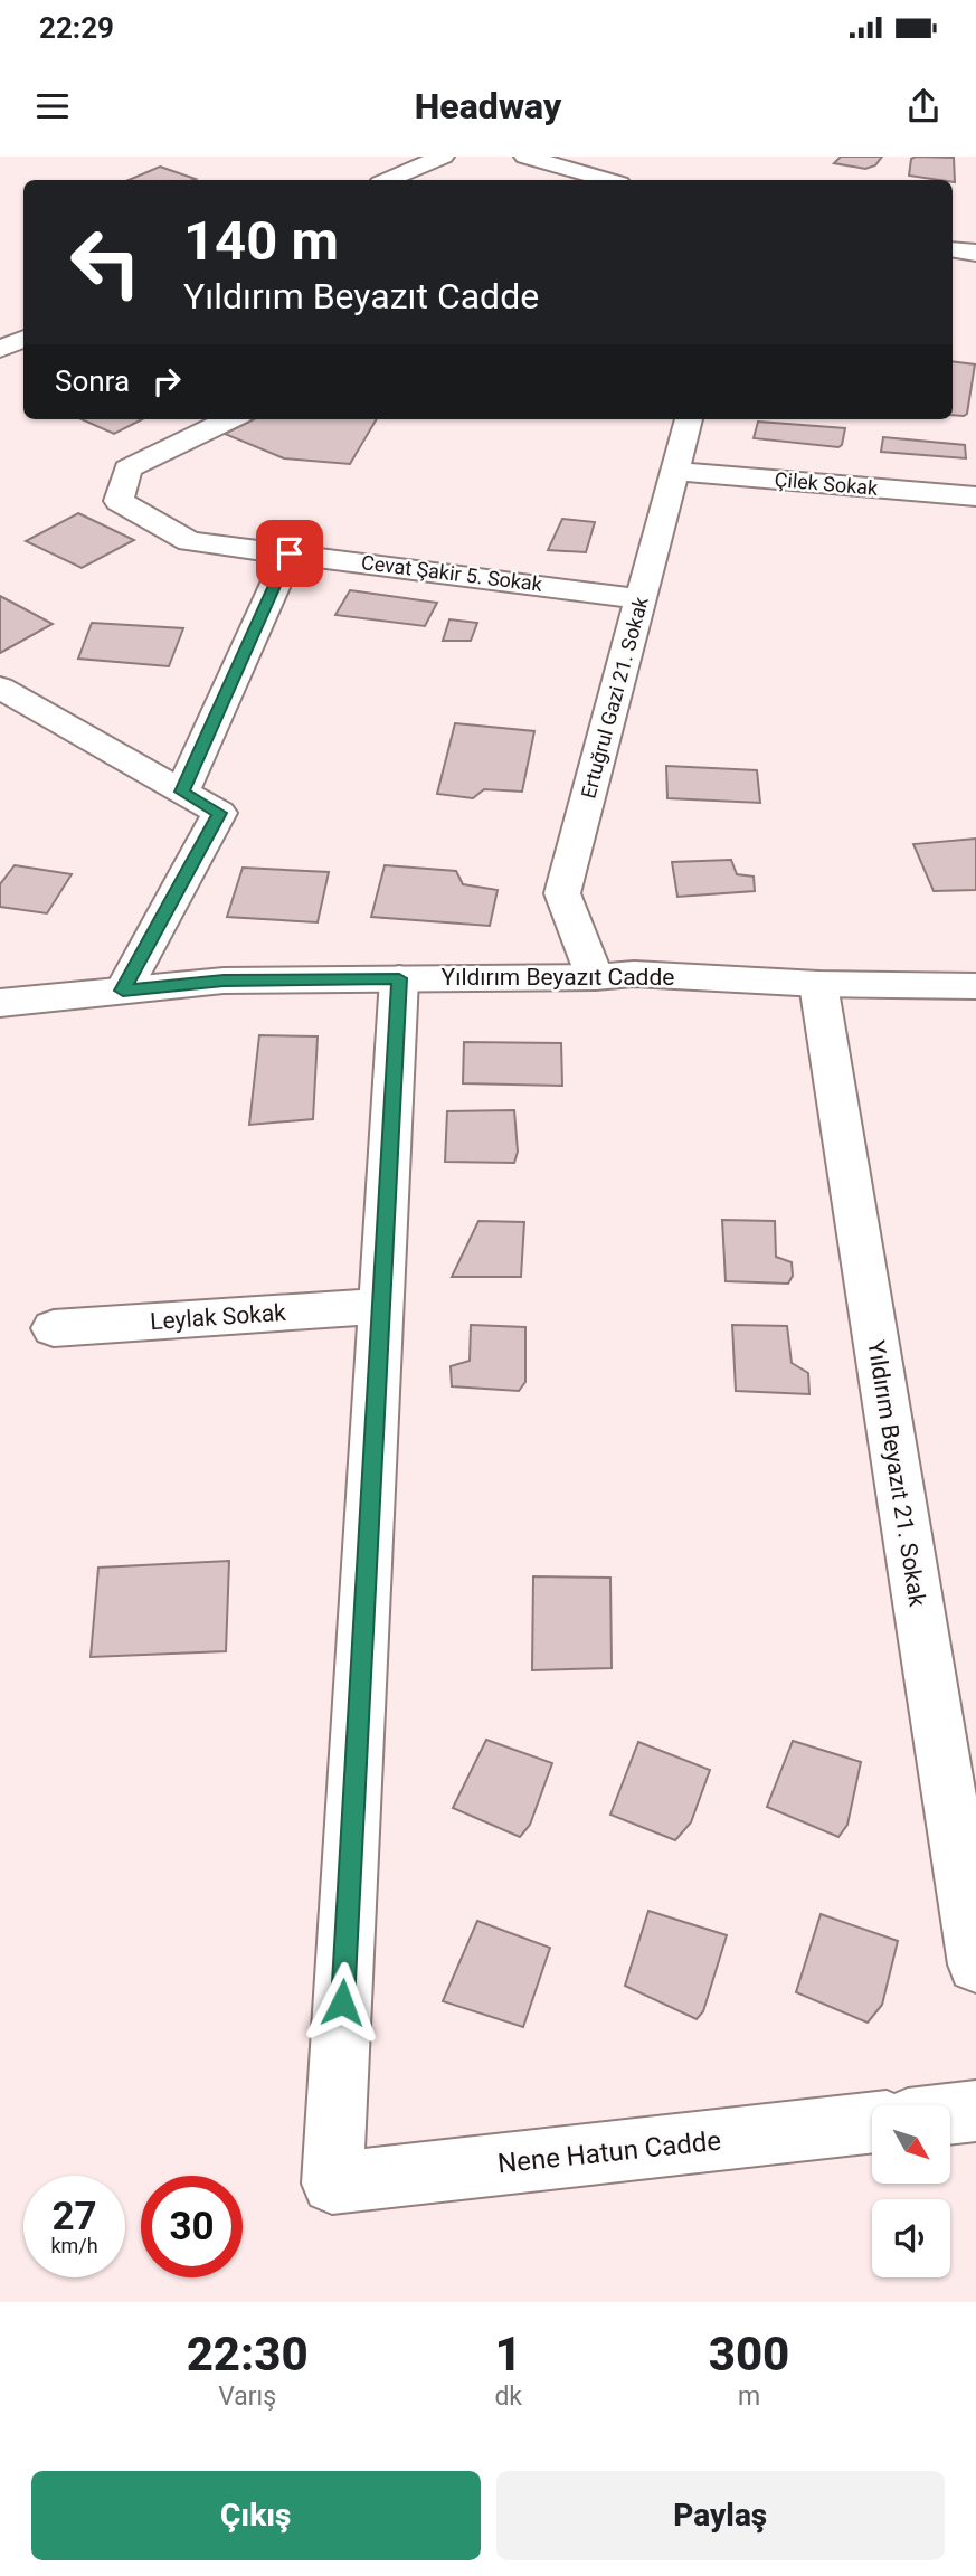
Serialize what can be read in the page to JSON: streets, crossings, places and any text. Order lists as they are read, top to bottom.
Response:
{
  "streets": {
    "street": [
      "Çilek Sokak",
      "Cevat Şakir 5. Sokak",
      "Ertuğrul Gazi 21. Sokak",
      "Yıldırım Beyazıt Cadde",
      "Leylak Sokak",
      "Yıldırım Beyazıt 21. Sokak",
      "Nene Hatun Cadde"
    ]
  },
  "crossings": [
    ["Çilek Sokak", "Ertuğrul Gazi 21. Sokak"],
    ["Cevat Şakir 5. Sokak", "Ertuğrul Gazi 21. Sokak"],
    ["Ertuğrul Gazi 21. Sokak", "Yıldırım Beyazıt Cadde"],
    ["Yıldırım Beyazıt Cadde", "Yıldırım Beyazıt 21. Sokak"],
    ["Leylak Sokak", "Nene Hatun Cadde"]
  ],
  "north": "bottom right",
  "page": {
    "status": "22:29",
    "header": "Headway",
    "turn": ["140 m", "Yıldırım Beyazıt Cadde"],
    "then": "Sonra",
    "speed": "27 km/h",
    "limit": "30",
    "eta": [
      "22:30",
      "Varış",
      "1",
      "dk",
      "300",
      "m"
    ],
    "buttons": ["Çıkış", "Paylaş"]
  }
}
